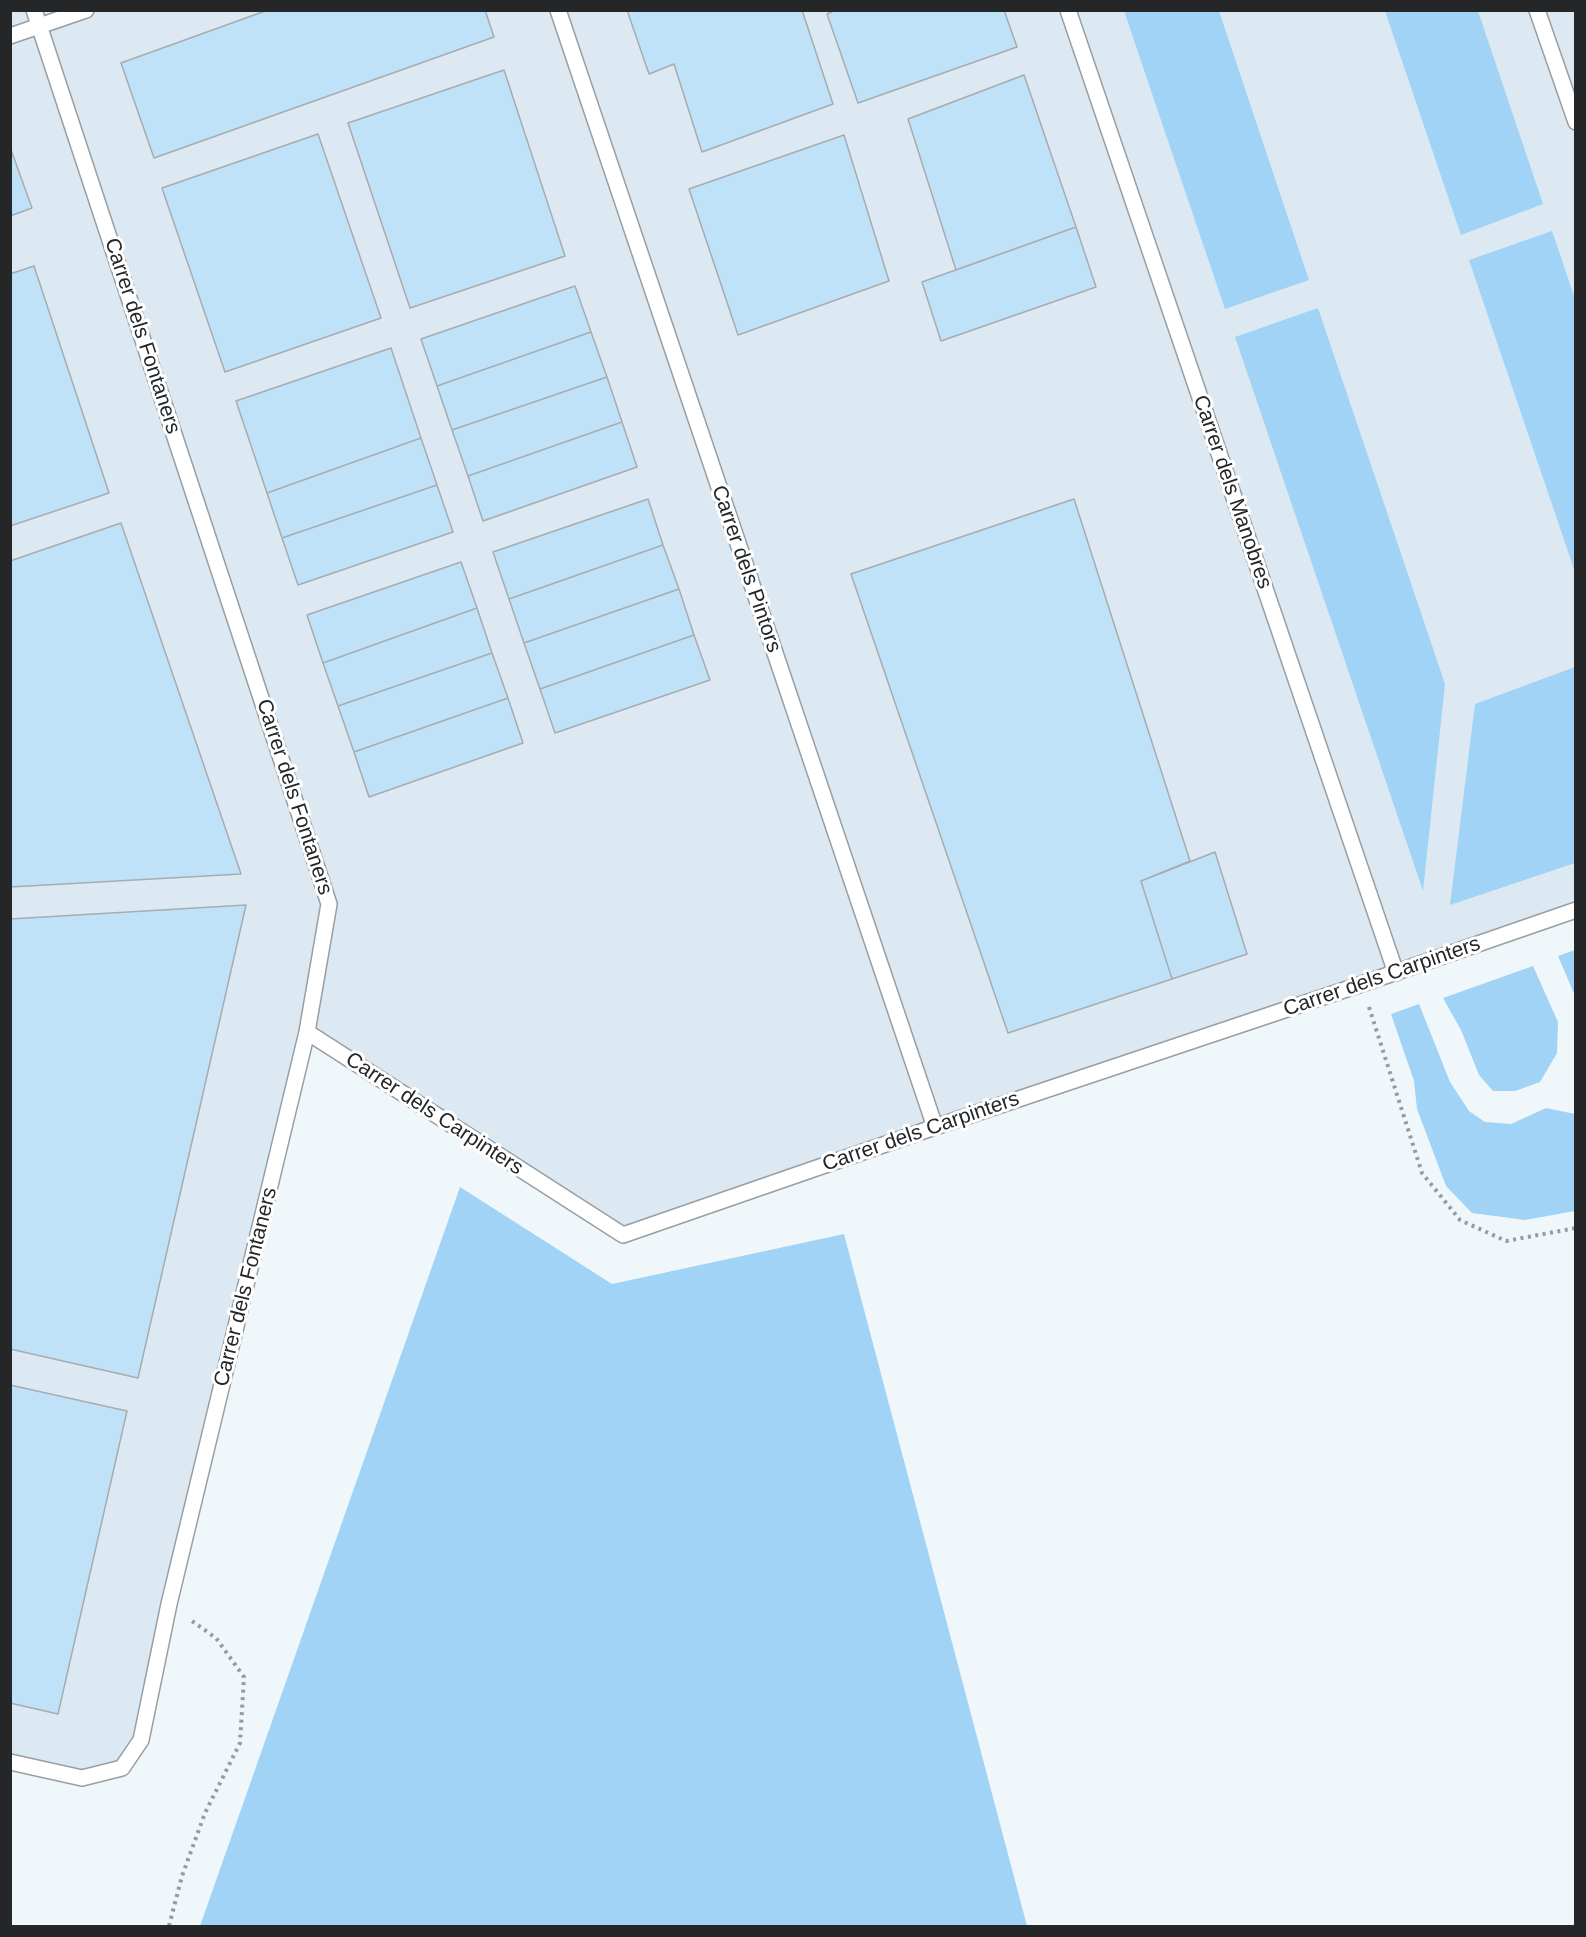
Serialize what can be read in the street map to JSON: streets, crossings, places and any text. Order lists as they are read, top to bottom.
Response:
{
  "streets": {
    "lane": [
      "Carrer dels Fontaners",
      "Carrer dels Manobres",
      "Carrer dels Pintors",
      "Carrer dels Carpinters"
    ]
  },
  "crossings": [
    ["Carrer dels Fontaners", "Carrer dels Carpinters"],
    ["Carrer dels Manobres", "Carrer dels Carpinters"],
    ["Carrer dels Pintors", "Carrer dels Carpinters"]
  ]
}
